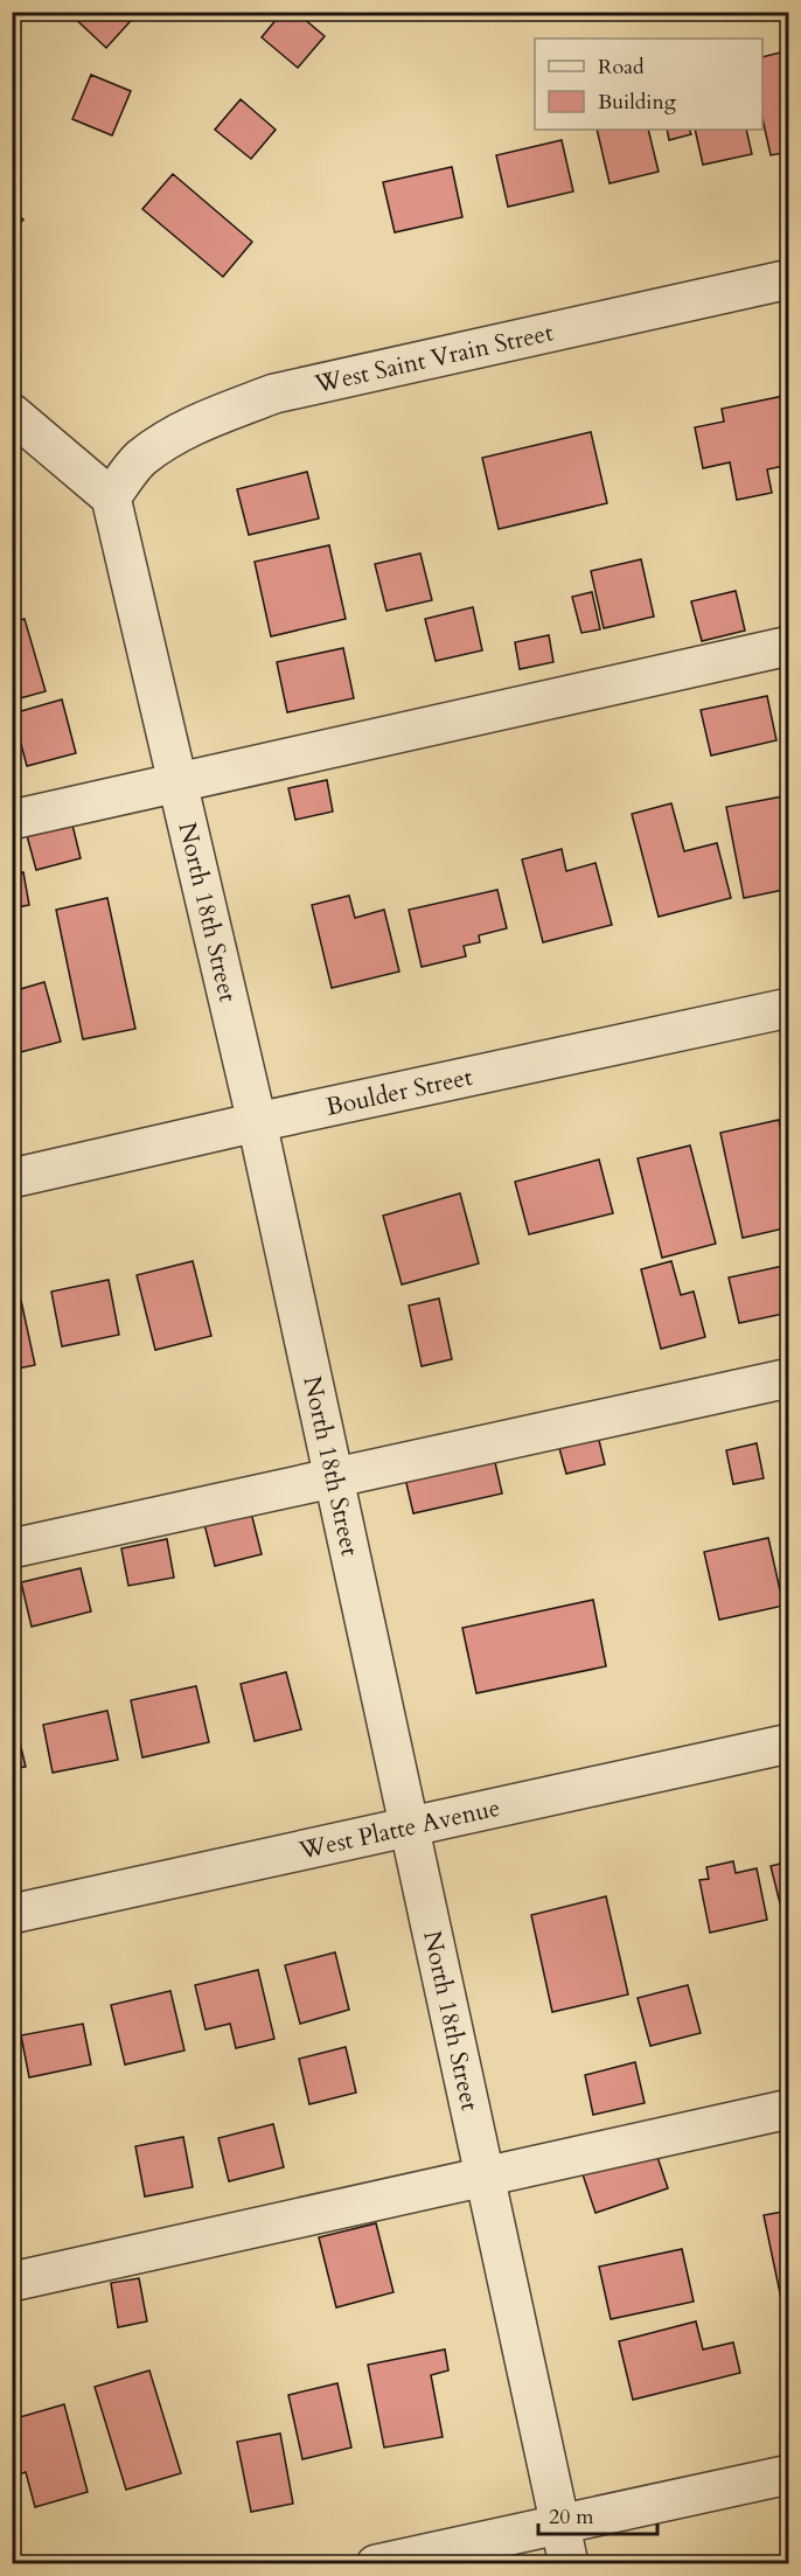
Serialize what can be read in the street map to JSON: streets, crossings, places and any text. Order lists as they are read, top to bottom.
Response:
{
  "streets": {
    "street": [
      "West Saint Vrain Street",
      "North 18th Street",
      "Boulder Street",
      "West Platte Avenue"
    ]
  },
  "crossings": [
    ["West Saint Vrain Street", "North 18th Street"],
    ["North 18th Street", "Boulder Street"],
    ["North 18th Street", "West Platte Avenue"]
  ],
  "legend": ["Road", "Building"],
  "scale_bar": "20 m"
}
